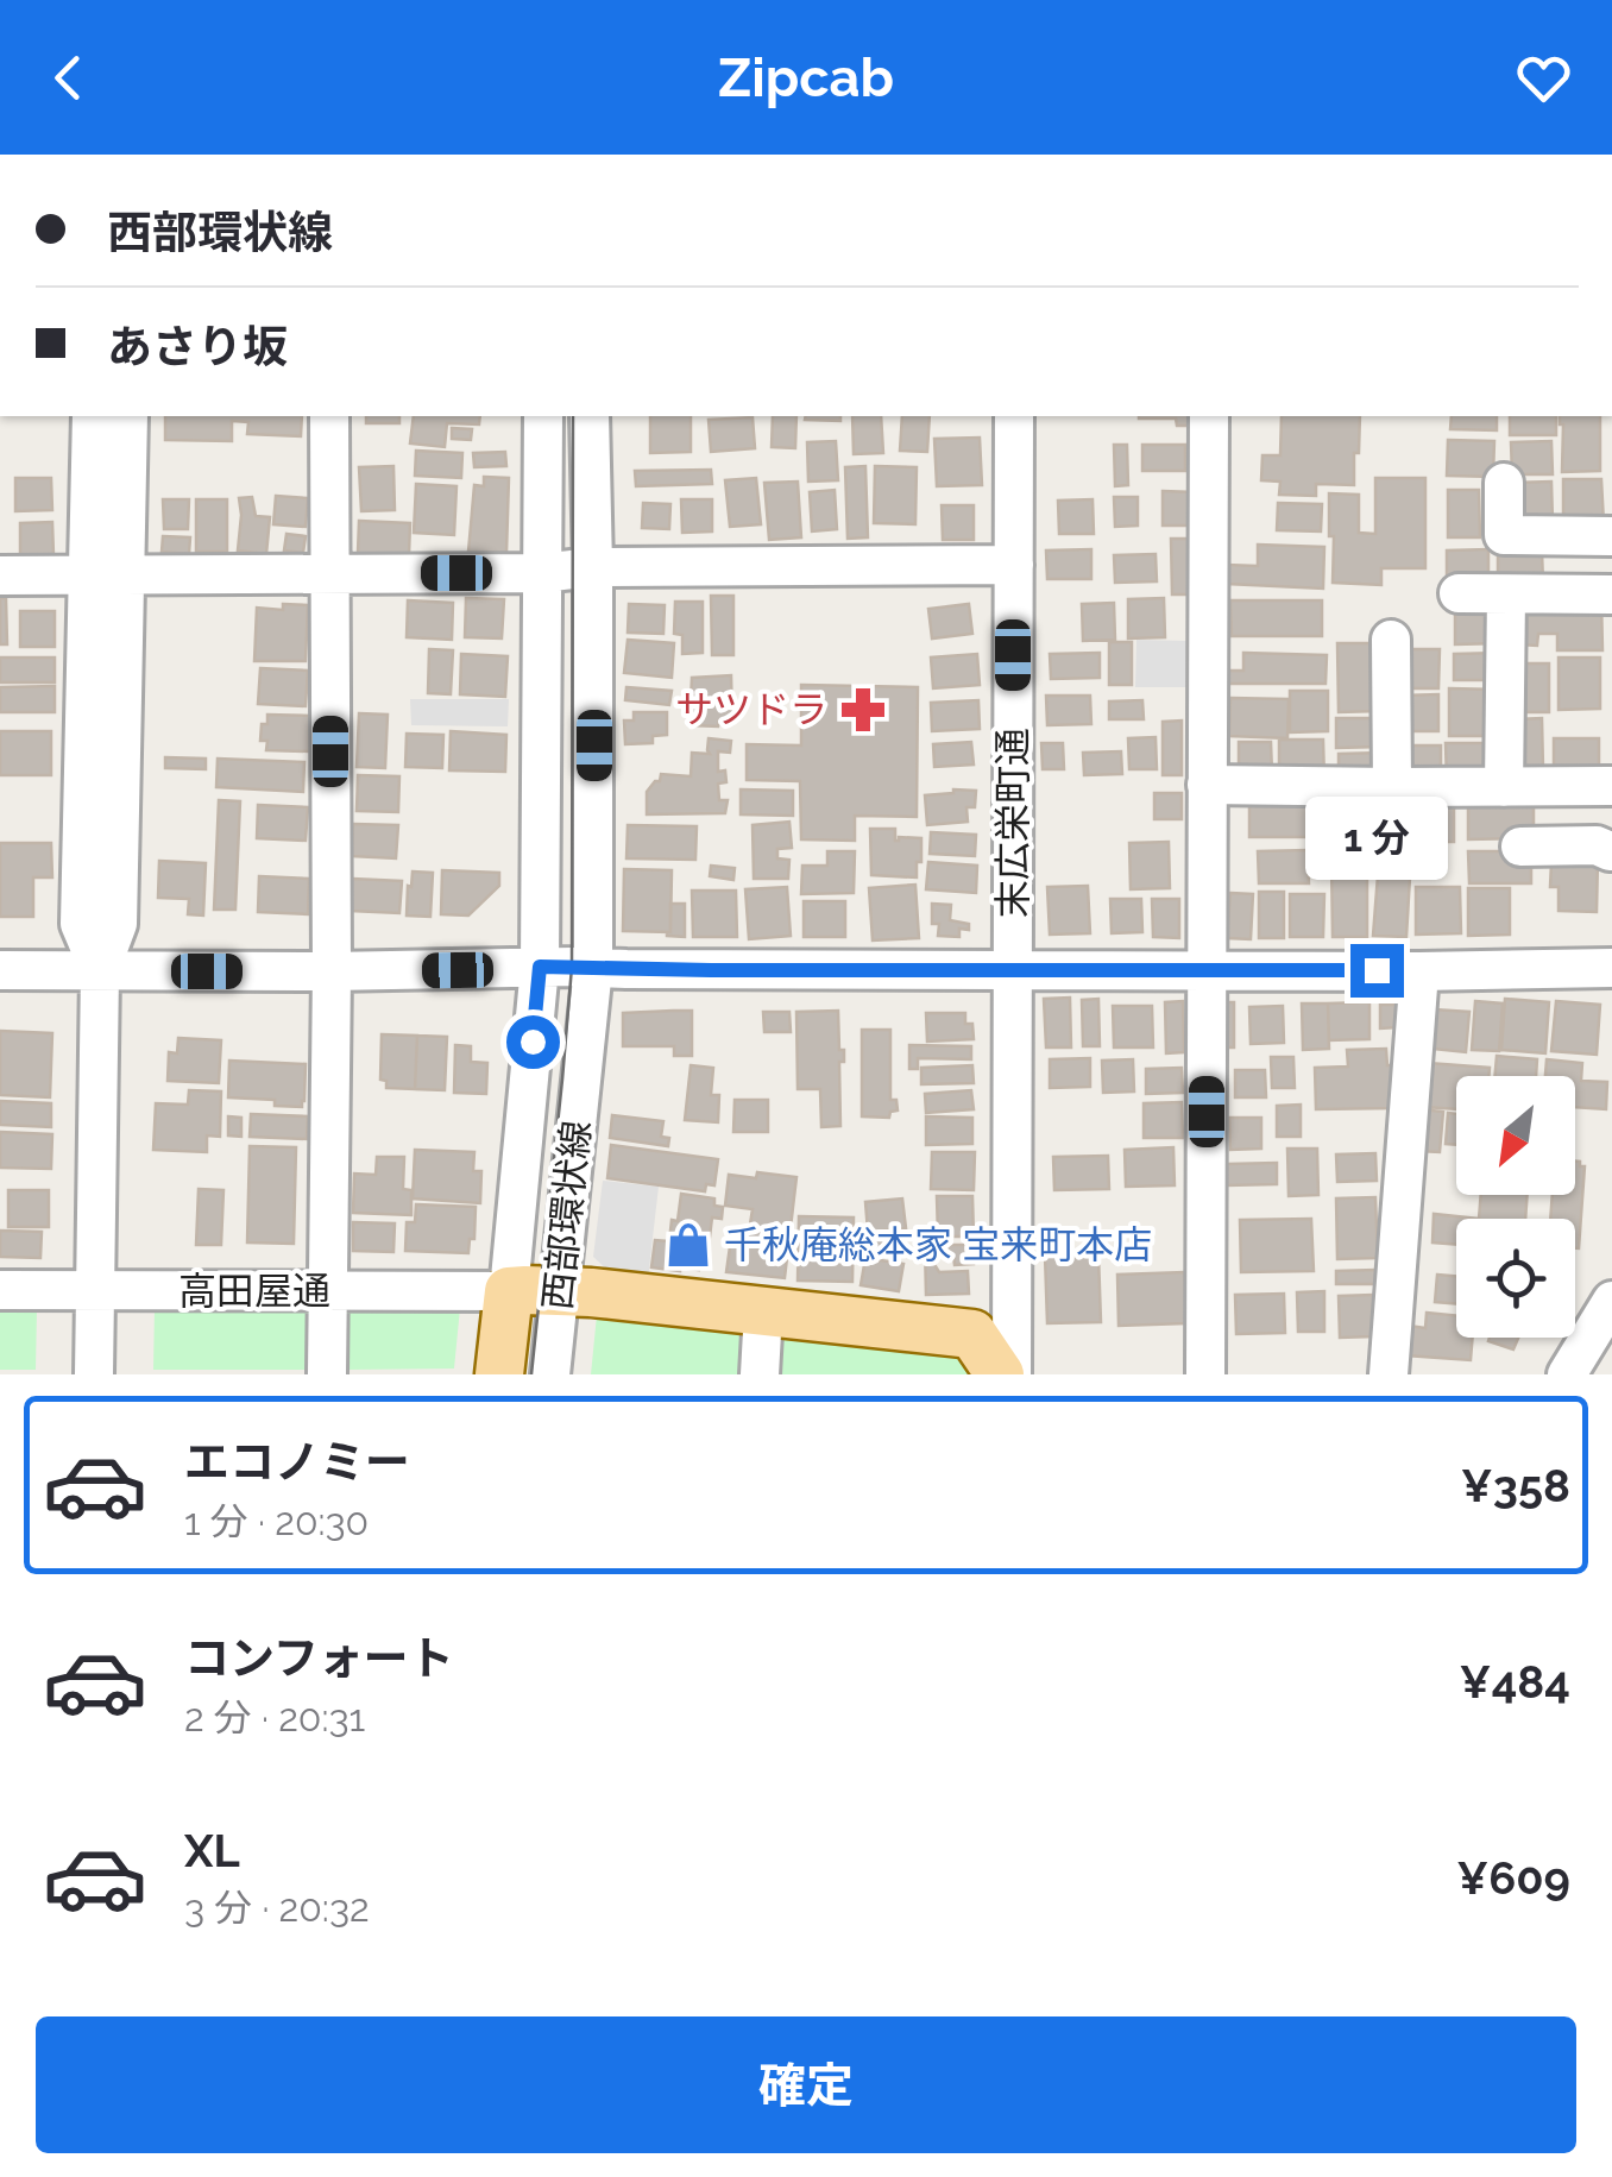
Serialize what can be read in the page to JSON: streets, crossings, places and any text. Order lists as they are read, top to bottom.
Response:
{
  "streets": {
    "street": ["末広栄町通", "西部環状線", "高田屋通"]
  },
  "crossings": [
    ["西部環状線", "高田屋通"]
  ],
  "places": {
    "pharmacy": ["サツドラ"],
    "shop": ["千秋庵総本家 宝来町本店"]
  },
  "north": "bottom left",
  "page": {
    "header": "Zipcab",
    "banner": ["西部環状線", "あさり坂"],
    "bubble": "1 分",
    "list": [
      {
        "name": "エコノミー",
        "note": "1 分 · 20:30",
        "value": "¥358"
      },
      {
        "name": "コンフォート",
        "note": "2 分 · 20:31",
        "value": "¥484"
      },
      {
        "name": "XL",
        "note": "3 分 · 20:32",
        "value": "¥609"
      }
    ],
    "buttons": "確定"
  }
}
